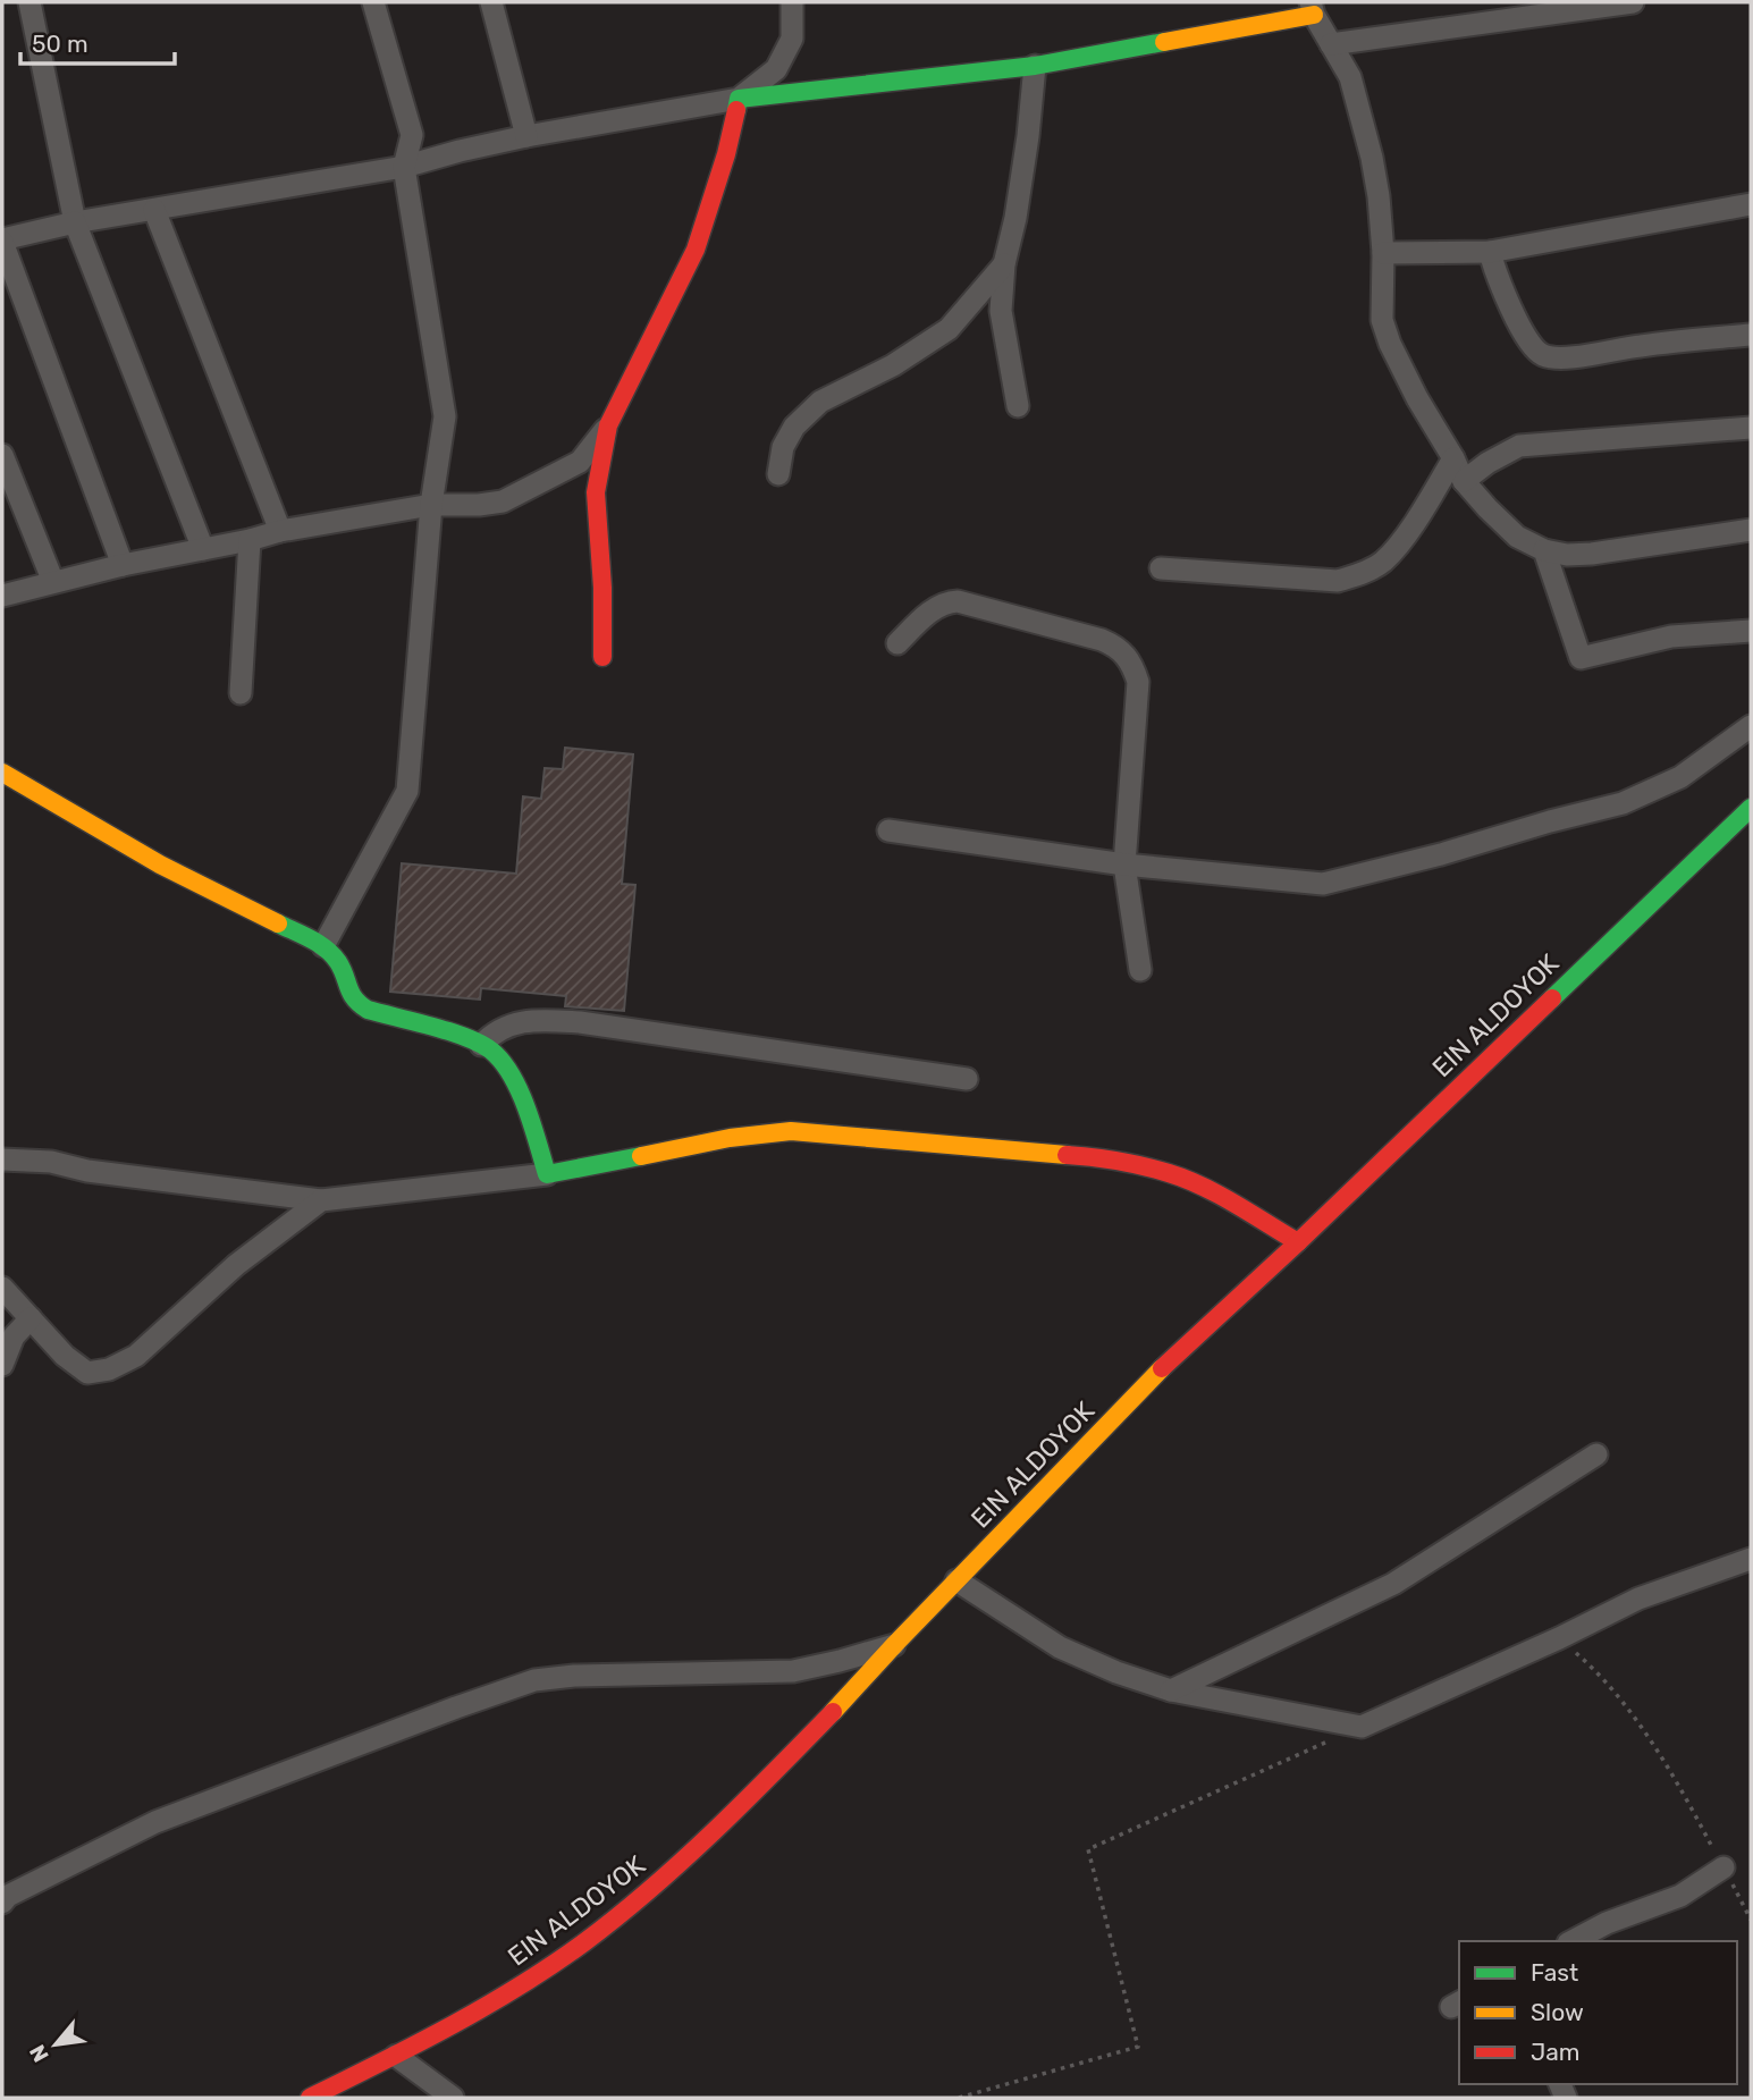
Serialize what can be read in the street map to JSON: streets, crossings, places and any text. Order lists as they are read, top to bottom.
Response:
{
  "streets": {
    "street": ["EIN ALDOYOK"]
  },
  "legend": ["Fast", "Slow", "Jam"],
  "scale_bar": "50 m",
  "north": "bottom left"
}
